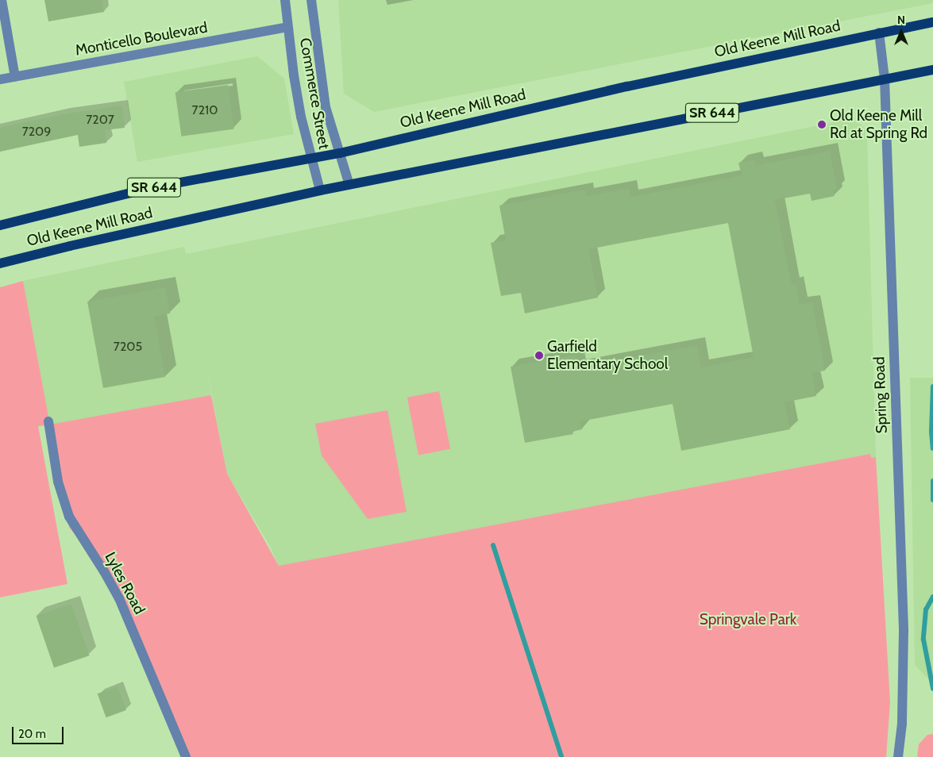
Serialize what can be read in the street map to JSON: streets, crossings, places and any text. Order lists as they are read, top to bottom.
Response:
{
  "streets": {
    "main road": ["Old Keene Mill Road", "SR 644"],
    "street": [
      "Monticello Boulevard",
      "Commerce Street",
      "Spring Road",
      "Lyles Road"
    ]
  },
  "crossings": [
    ["Monticello Boulevard", "Commerce Street"],
    ["Old Keene Mill Road", "Commerce Street"],
    ["Old Keene Mill Road", "Spring Road"]
  ],
  "parks": ["Springvale Park"],
  "places": ["Old Keene Mill Rd at Spring Rd", "Garfield Elementary School"],
  "house_numbers": [
    "7210",
    "7207",
    "7209",
    "7205"
  ],
  "scale_bar": "20 m",
  "north": "top"
}
